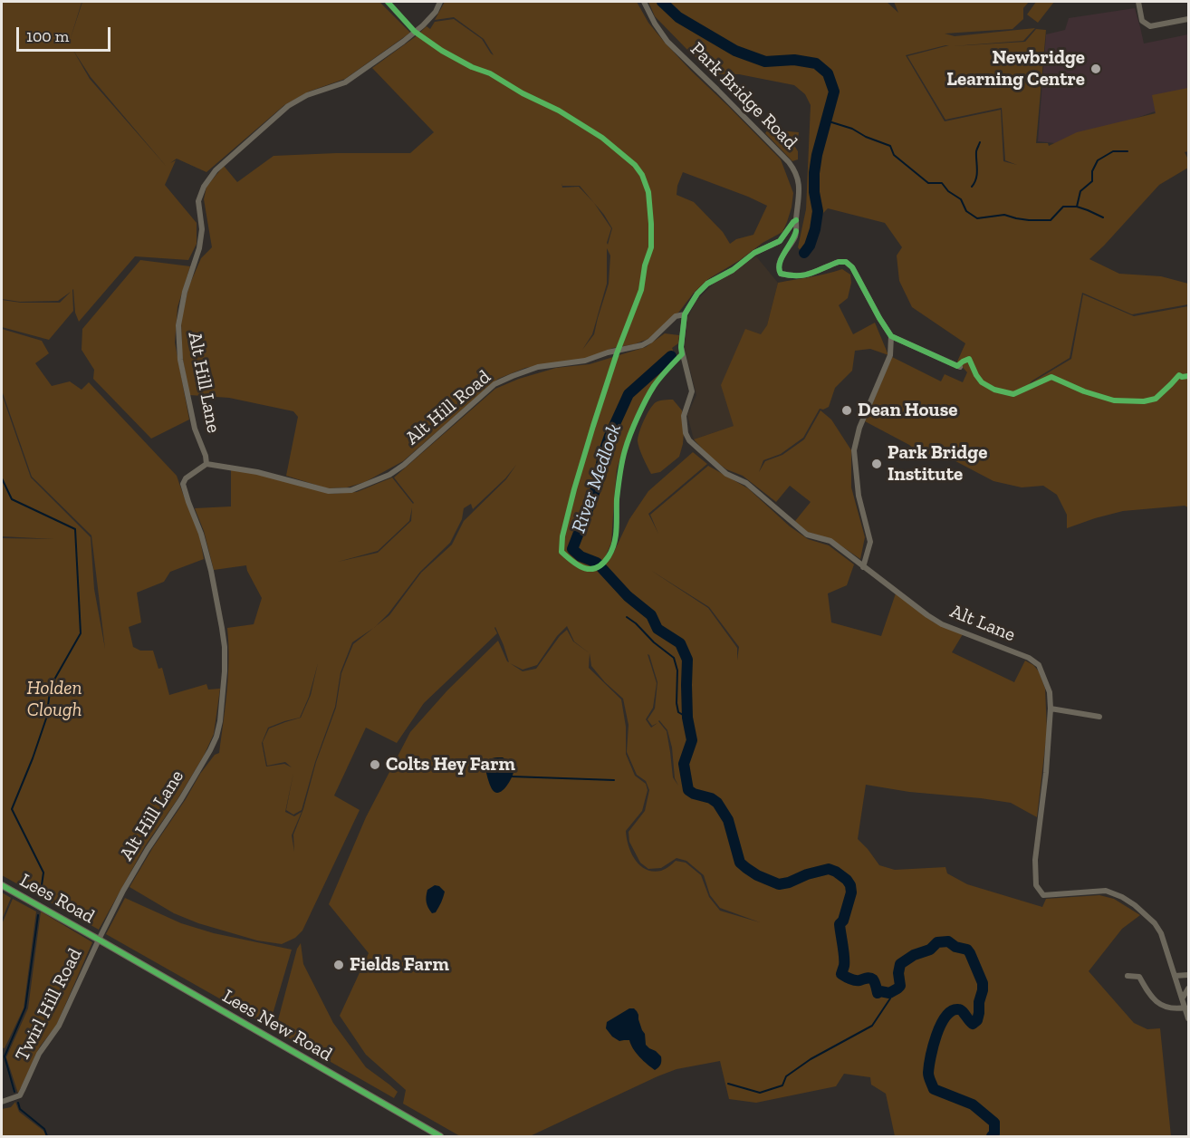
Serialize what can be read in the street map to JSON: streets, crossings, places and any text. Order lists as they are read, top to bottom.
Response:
{
  "streets": {
    "main road": ["Lees Road", "Lees New Road"],
    "street": [
      "Park Bridge Road",
      "Alt Hill Lane",
      "Alt Hill Road",
      "Alt Lane",
      "Twirl Hill Road"
    ]
  },
  "crossings": [
    ["Park Bridge Road", "Alt Hill Road"],
    ["Alt Hill Lane", "Alt Hill Road"],
    ["Alt Hill Lane", "Lees Road"],
    ["Alt Hill Lane", "Twirl Hill Road"],
    ["Alt Hill Lane", "Lees New Road"],
    ["Alt Hill Road", "Alt Lane"],
    ["Lees Road", "Twirl Hill Road"],
    ["Lees Road", "Lees New Road"],
    ["Twirl Hill Road", "Lees New Road"]
  ],
  "water": ["River Medlock"],
  "parks": ["Holden Clough"],
  "places": [
    "Newbridge Learning Centre",
    "Dean House",
    "Park Bridge Institute",
    "Colts Hey Farm",
    "Fields Farm"
  ],
  "scale_bar": "100 m"
}
